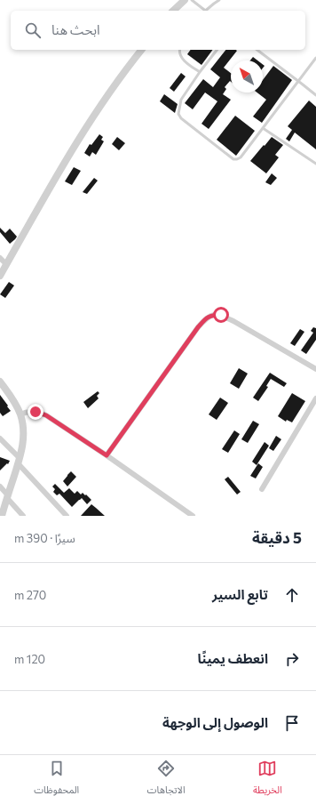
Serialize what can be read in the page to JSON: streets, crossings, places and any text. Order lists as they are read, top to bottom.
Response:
{
  "north": "top left",
  "page": {
    "search": "ابحث هنا",
    "heading": ["5 دقيقة", "سيرًا · 390 m"],
    "list": [
      ["تابع السير", "270 m"],
      ["انعطف يمينًا", "120 m"],
      "الوصول إلى الوجهة"
    ],
    "nav": ["الخريطة", "الاتجاهات", "المحفوظات"]
  }
}
